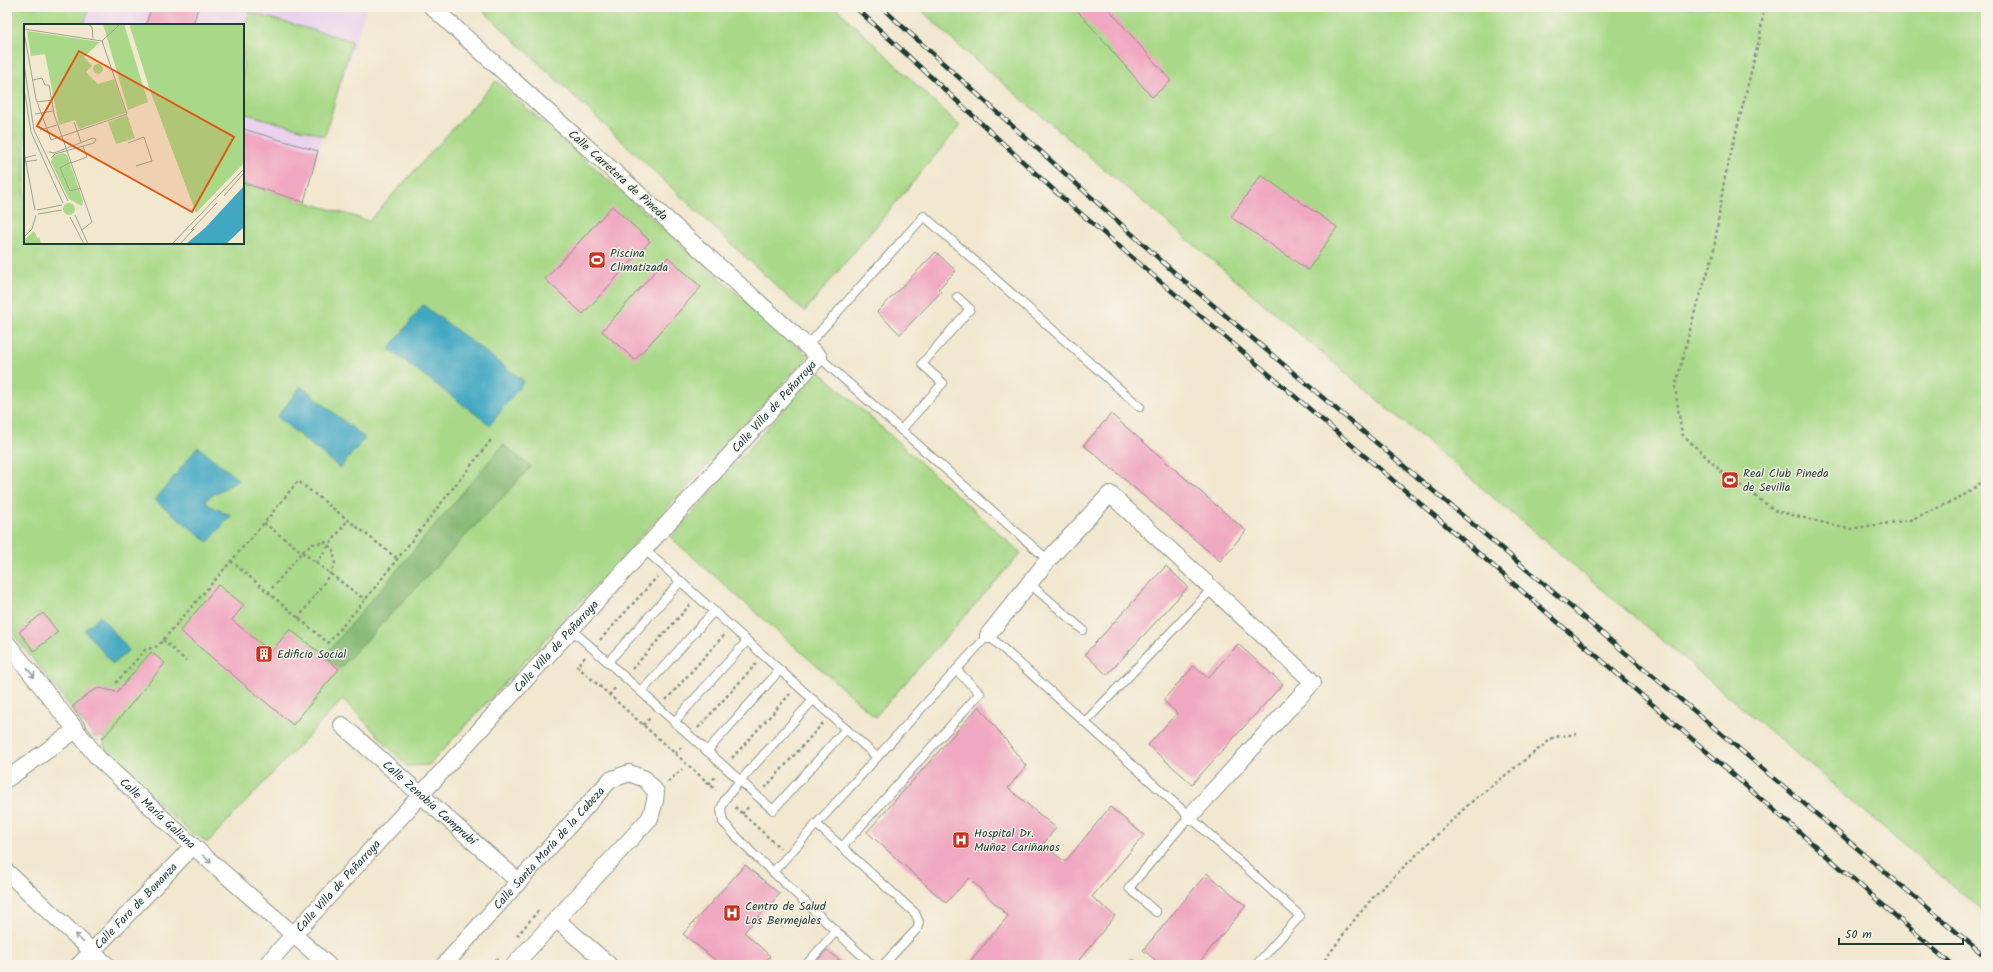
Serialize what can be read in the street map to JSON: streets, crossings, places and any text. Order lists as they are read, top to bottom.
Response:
{
  "streets": {
    "street": [
      "Calle Carretera de Pineda",
      "Calle Villa de Peñarroya",
      "Calle Zenobia Camprubí",
      "Calle María Galiana",
      "Calle Santa María de la Cabeza",
      "Calle Faro de Bonanza"
    ]
  },
  "crossings": [
    ["Calle Carretera de Pineda", "Calle Villa de Peñarroya"],
    ["Calle Villa de Peñarroya", "Calle Zenobia Camprubí"],
    ["Calle Villa de Peñarroya", "Calle María Galiana"],
    ["Calle Zenobia Camprubí", "Calle Santa María de la Cabeza"],
    ["Calle María Galiana", "Calle Faro de Bonanza"]
  ],
  "one_way": ["Calle María Galiana"],
  "places": {
    "sports": ["Piscina Climatizada", "Real Club Pineda de Sevilla"],
    "building": ["Edificio Social"],
    "hospital": ["Hospital Dr. Muñoz Cariñanos", "Centro de Salud Los Bermejales"]
  },
  "scale_bar": "50 m"
}
